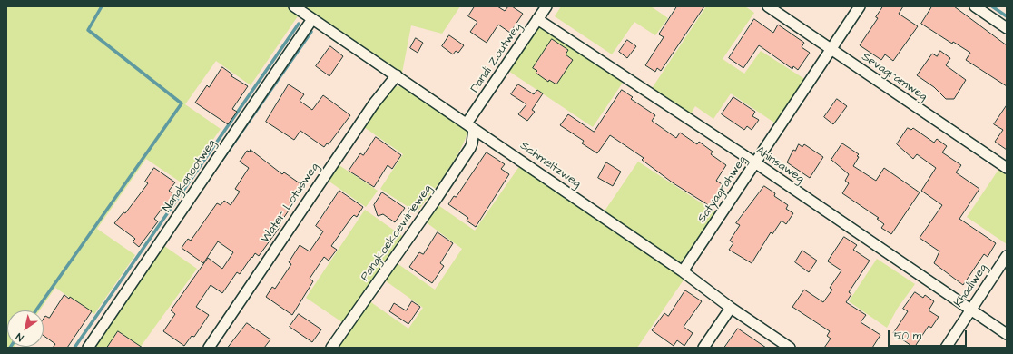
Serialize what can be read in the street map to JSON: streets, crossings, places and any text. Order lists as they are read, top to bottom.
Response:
{
  "streets": {
    "street": [
      "Dandi Zoutweg",
      "Sevagramweg",
      "Schmeltzweg",
      "Ahinsaweg",
      "Nangkanootweg",
      "Satyagrahweg",
      "Water Lotusweg",
      "Pangkoekoewirieweg",
      "Khadiweg"
    ]
  },
  "crossings": [
    ["Dandi Zoutweg", "Schmeltzweg"],
    ["Dandi Zoutweg", "Ahinsaweg"],
    ["Dandi Zoutweg", "Pangkoekoewirieweg"],
    ["Sevagramweg", "Satyagrahweg"],
    ["Schmeltzweg", "Nangkanootweg"],
    ["Schmeltzweg", "Satyagrahweg"],
    ["Schmeltzweg", "Water Lotusweg"],
    ["Schmeltzweg", "Pangkoekoewirieweg"],
    ["Ahinsaweg", "Satyagrahweg"],
    ["Ahinsaweg", "Khadiweg"]
  ],
  "scale_bar": "50 m",
  "north": "bottom left"
}
